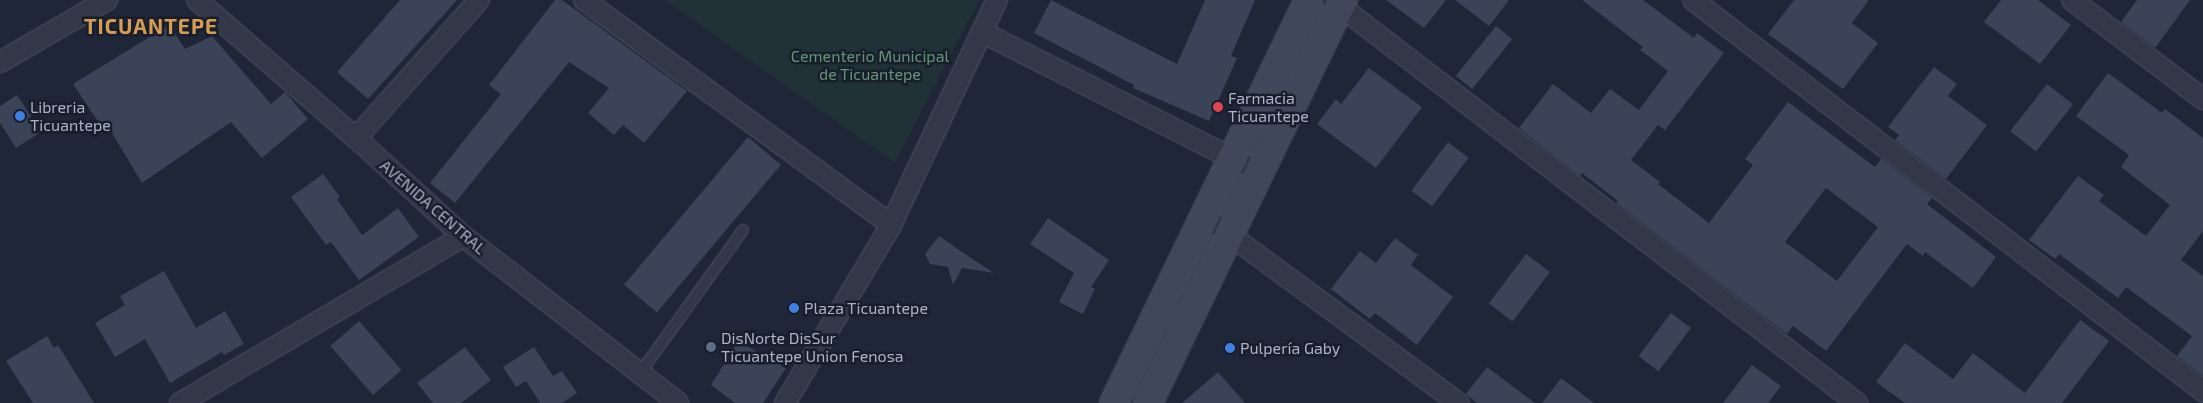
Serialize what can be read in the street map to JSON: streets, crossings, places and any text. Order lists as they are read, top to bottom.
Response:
{
  "streets": {
    "street": ["AVENIDA CENTRAL"]
  },
  "districts": ["TICUANTEPE"],
  "parks": ["Cementerio Municipal de Ticuantepe"],
  "places": [
    "Farmacia Ticuantepe",
    "Libreria Ticuantepe",
    "Plaza Ticuantepe",
    "DisNorte DisSur Ticuantepe Union Fenosa",
    "Pulpería Gaby"
  ]
}
